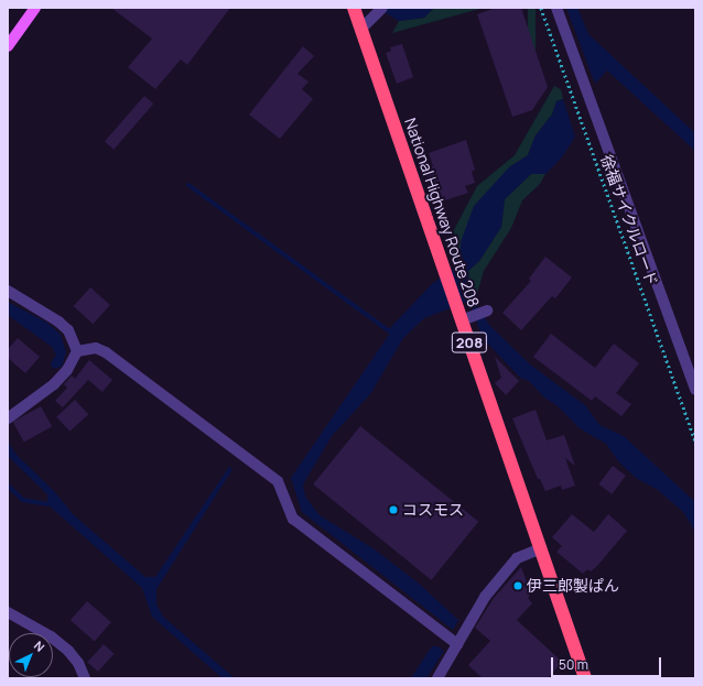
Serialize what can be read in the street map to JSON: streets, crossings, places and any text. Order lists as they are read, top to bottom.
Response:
{
  "streets": {
    "highway": ["National Highway Route 208", "208"],
    "path": ["徐福サイクルロード"]
  },
  "places": ["コスモス", "伊三郎製ぱん"],
  "scale_bar": "50 m",
  "north": "top right"
}
